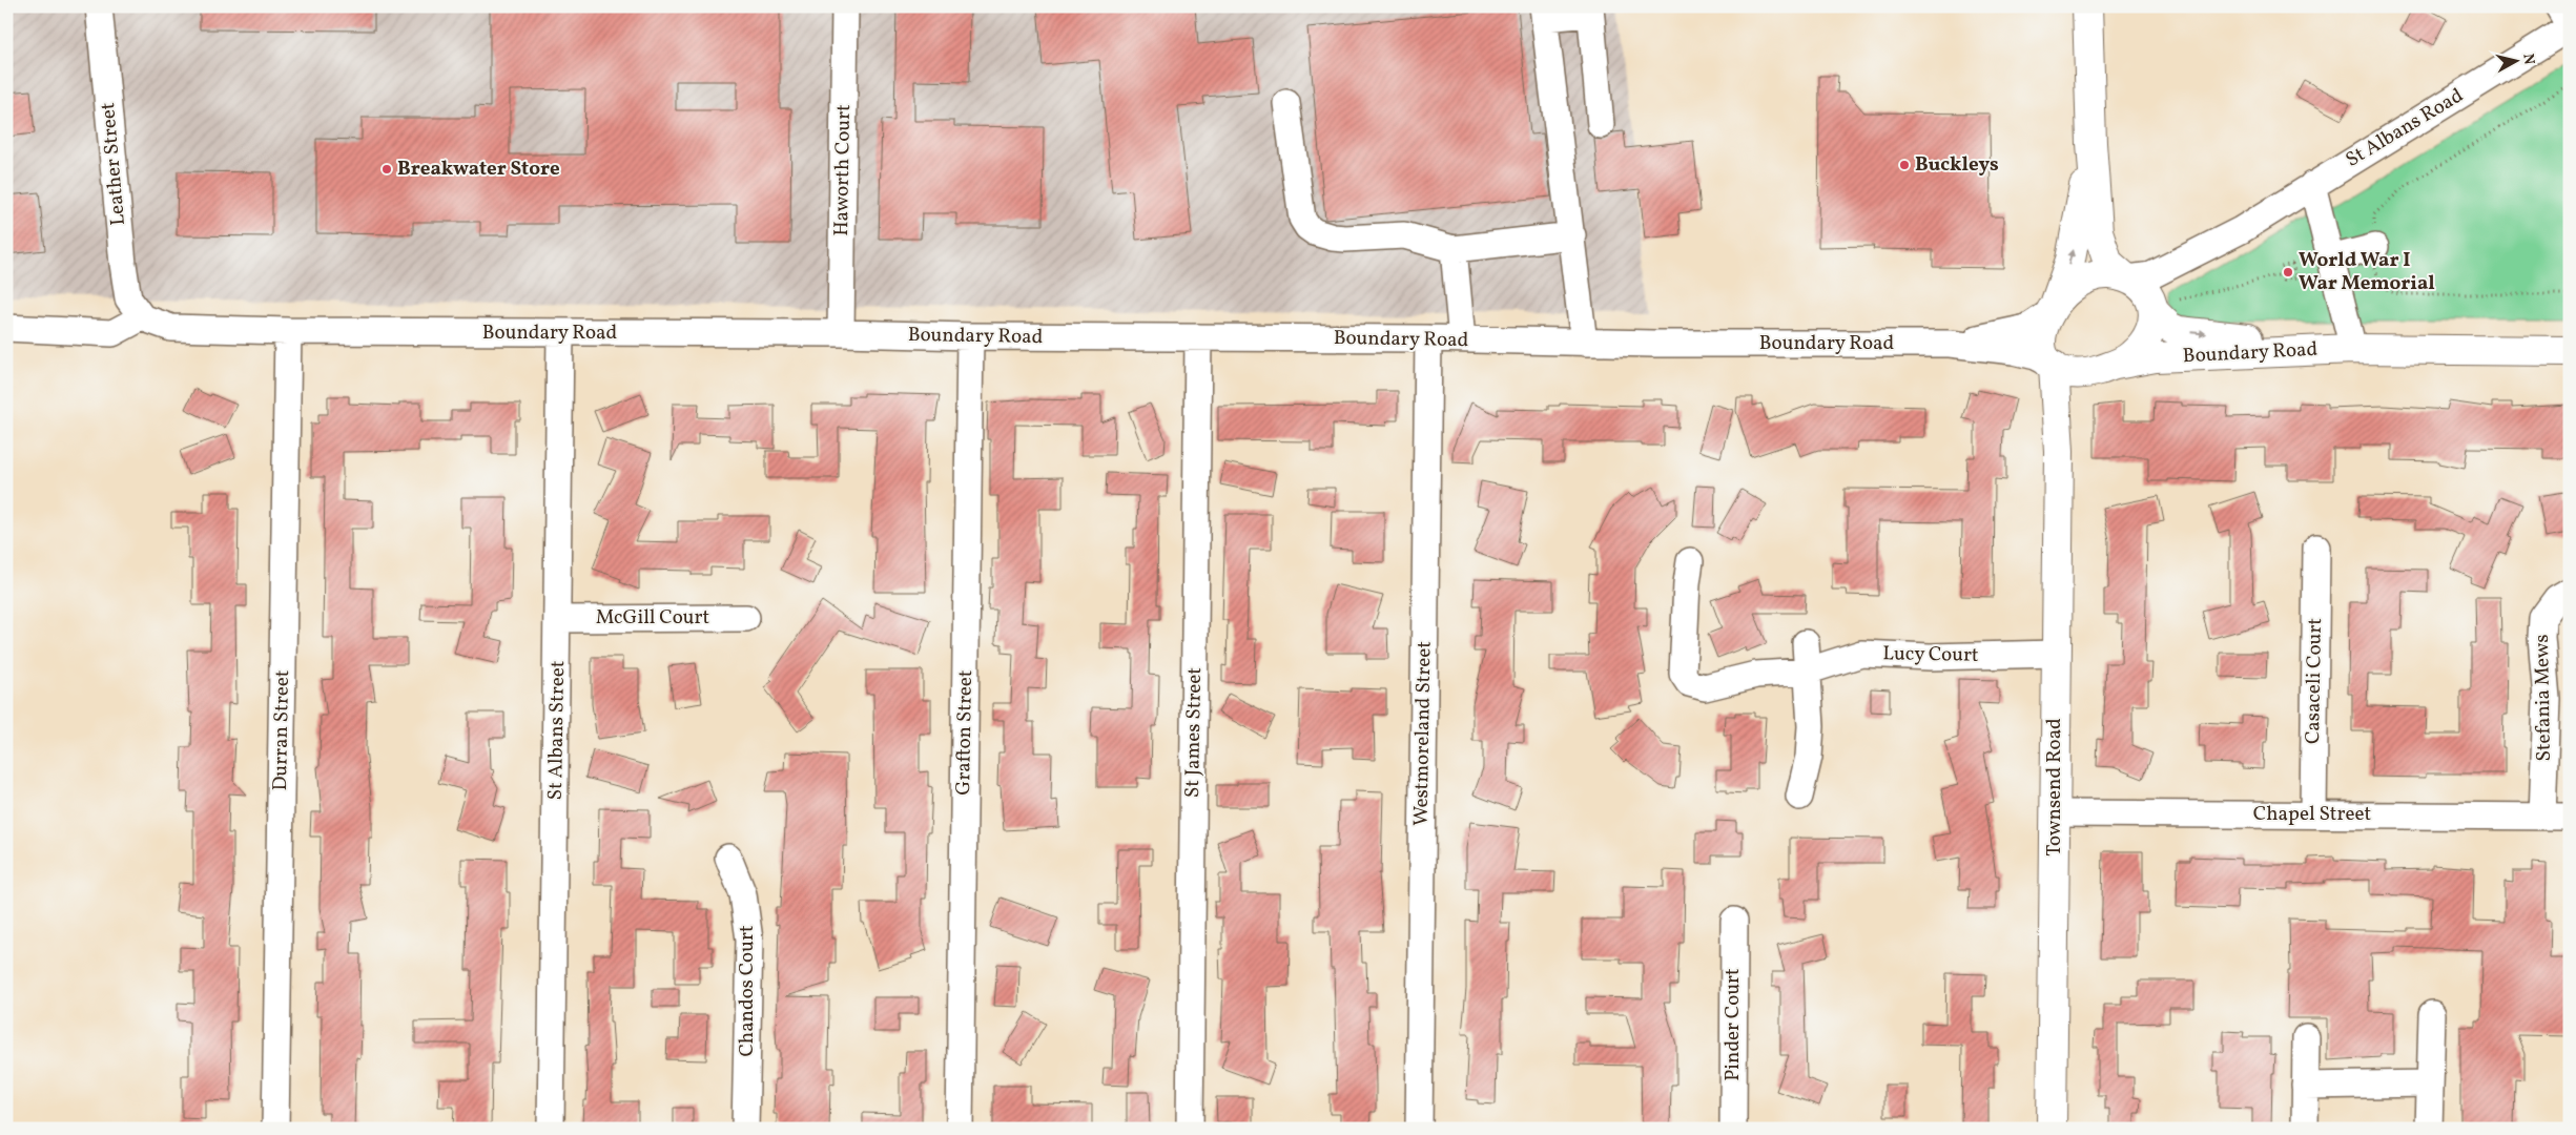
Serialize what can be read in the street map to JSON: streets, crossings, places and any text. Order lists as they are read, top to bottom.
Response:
{
  "streets": {
    "main road": ["Boundary Road", "Townsend Road"],
    "street": [
      "St Albans Road",
      "Leather Street",
      "Haworth Court",
      "McGill Court",
      "Lucy Court",
      "Casaceli Court",
      "Stefania Mews",
      "Durran Street",
      "St Albans Street",
      "Grafton Street",
      "St James Street",
      "Westmoreland Street",
      "Chapel Street",
      "Chandos Court",
      "Pinder Court"
    ]
  },
  "crossings": [
    ["St Albans Road", "Boundary Road"],
    ["St Albans Road", "Townsend Road"],
    ["Leather Street", "Boundary Road"],
    ["Haworth Court", "Boundary Road"],
    ["Boundary Road", "Durran Street"],
    ["Boundary Road", "St Albans Street"],
    ["Boundary Road", "Grafton Street"],
    ["Boundary Road", "St James Street"],
    ["Boundary Road", "Westmoreland Street"],
    ["Boundary Road", "Townsend Road"],
    ["McGill Court", "St Albans Street"],
    ["Lucy Court", "Townsend Road"],
    ["Casaceli Court", "Chapel Street"],
    ["Stefania Mews", "Chapel Street"],
    ["Townsend Road", "Chapel Street"]
  ],
  "places": ["Buckleys", "Breakwater Store", "World War I War Memorial"],
  "north": "right"
}
